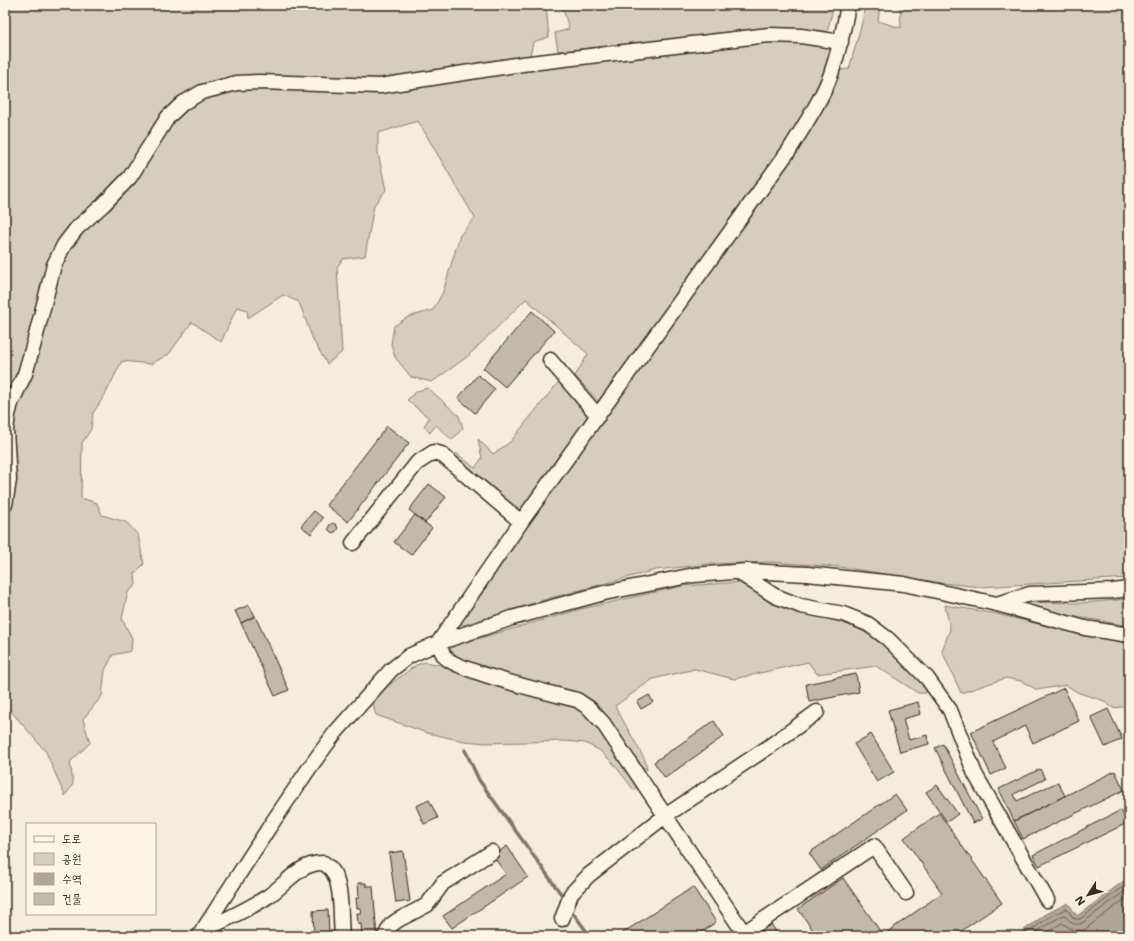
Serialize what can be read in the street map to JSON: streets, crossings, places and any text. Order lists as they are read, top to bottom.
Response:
{
  "legend": [
    "도로",
    "공원",
    "수역",
    "건물"
  ],
  "north": "bottom left"
}
